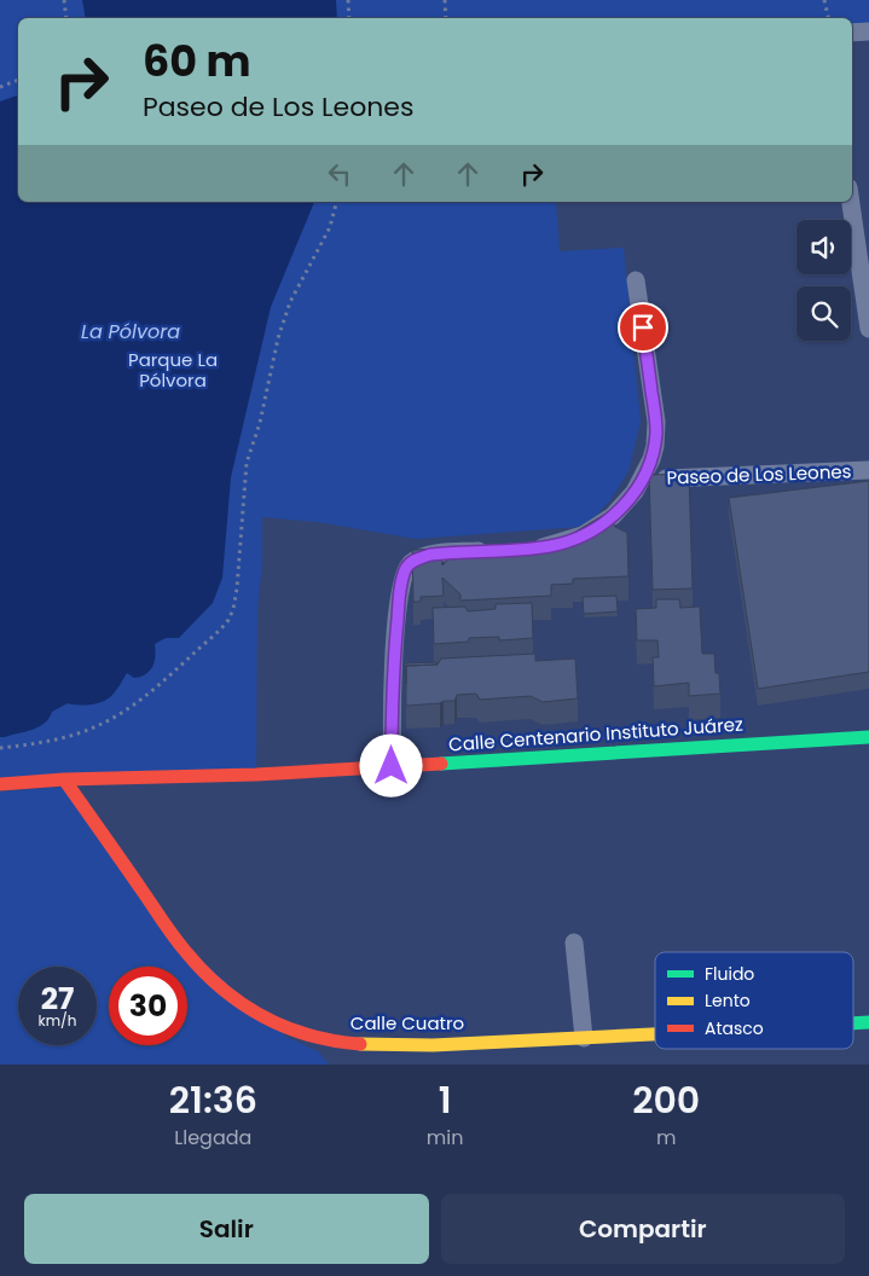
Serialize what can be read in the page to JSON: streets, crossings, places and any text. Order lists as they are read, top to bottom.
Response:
{
  "streets": {
    "street": ["Paseo de Los Leones", "Calle Centenario Instituto Juárez", "Calle Cuatro"]
  },
  "crossings": [
    ["Calle Centenario Instituto Juárez", "Calle Cuatro"]
  ],
  "water": ["La Pólvora"],
  "parks": ["Parque La Pólvora"],
  "legend": ["Fluido", "Lento", "Atasco"],
  "page": {
    "turn": ["60 m", "Paseo de Los Leones"],
    "speed": "27 km/h",
    "limit": "30",
    "eta": [
      "21:36",
      "Llegada",
      "1",
      "min",
      "200",
      "m"
    ],
    "buttons": ["Salir", "Compartir"]
  }
}
